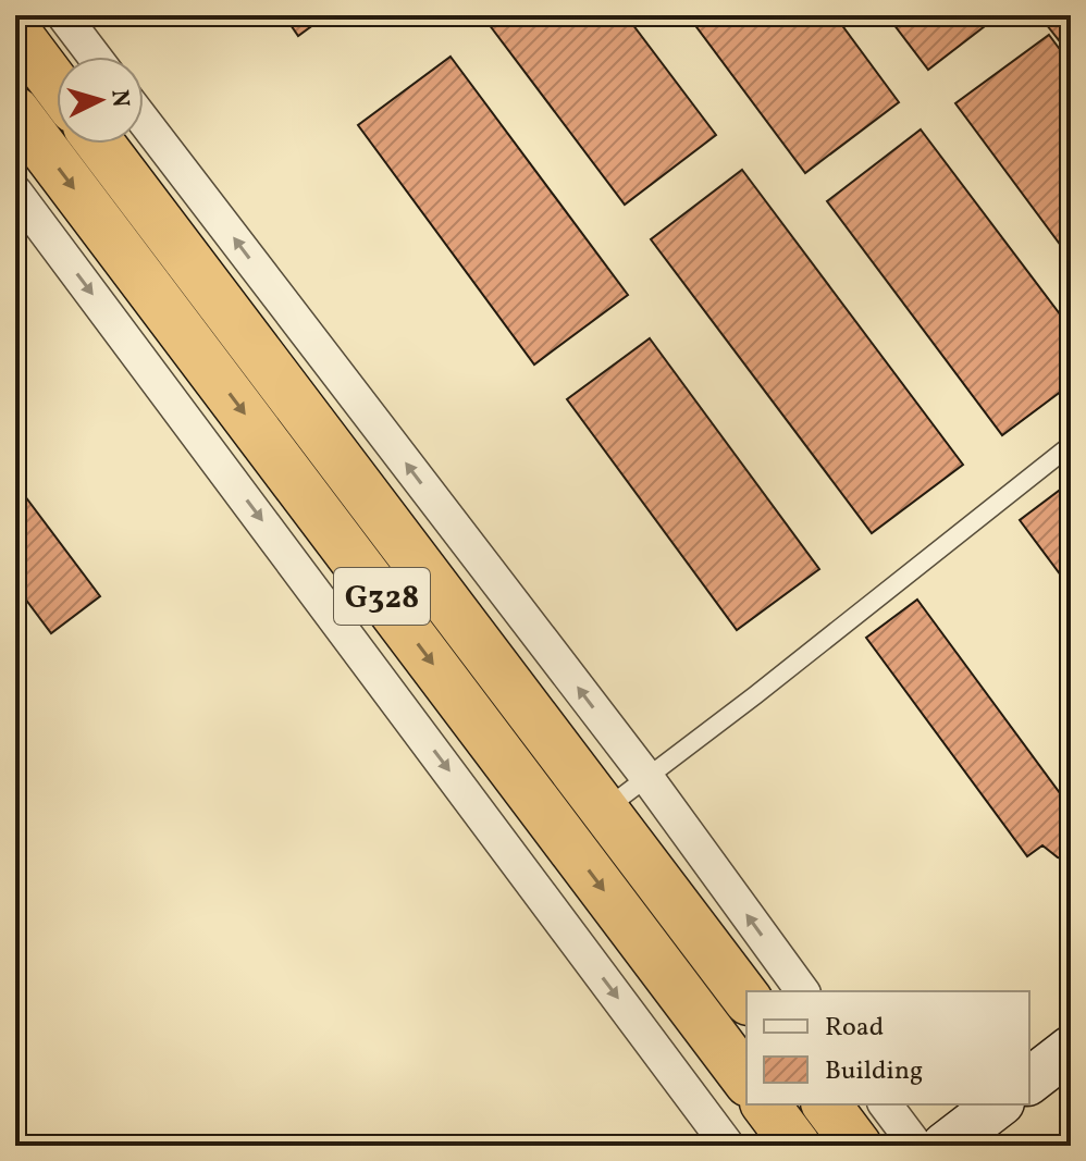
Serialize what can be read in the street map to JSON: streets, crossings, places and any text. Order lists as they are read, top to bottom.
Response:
{
  "streets": {
    "highway": ["G328"]
  },
  "legend": ["Road", "Building"],
  "north": "right"
}
